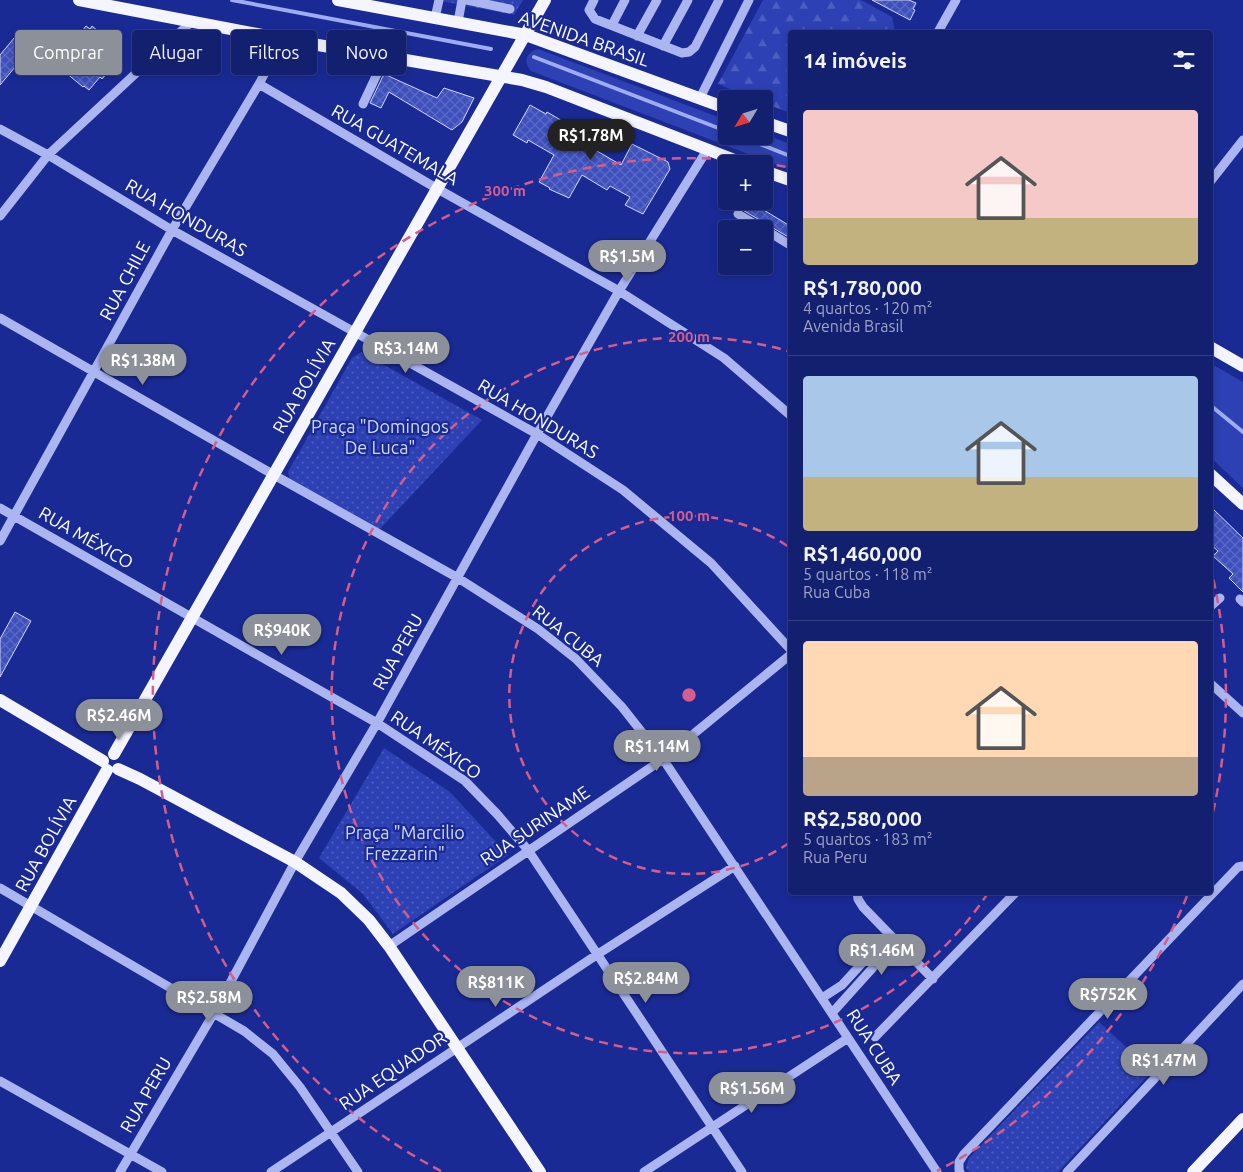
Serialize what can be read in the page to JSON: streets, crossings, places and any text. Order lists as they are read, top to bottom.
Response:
{
  "streets": {
    "main road": ["AVENIDA BRASIL", "RUA BOLÍVIA"],
    "street": [
      "RUA GUATEMALA",
      "RUA HONDURAS",
      "RUA CHILE",
      "RUA MÉXICO",
      "RUA CUBA",
      "RUA PERU",
      "RUA SURINAME",
      "RUA EQUADOR"
    ]
  },
  "crossings": [
    ["AVENIDA BRASIL", "RUA BOLÍVIA"],
    ["RUA GUATEMALA", "RUA CHILE"],
    ["RUA GUATEMALA", "RUA BOLÍVIA"],
    ["RUA GUATEMALA", "RUA PERU"],
    ["RUA HONDURAS", "RUA CHILE"],
    ["RUA HONDURAS", "RUA BOLÍVIA"],
    ["RUA HONDURAS", "RUA PERU"],
    ["RUA CHILE", "RUA MÉXICO"],
    ["RUA CHILE", "RUA CUBA"],
    ["RUA BOLÍVIA", "RUA MÉXICO"],
    ["RUA BOLÍVIA", "RUA CUBA"],
    ["RUA MÉXICO", "RUA PERU"],
    ["RUA MÉXICO", "RUA SURINAME"],
    ["RUA MÉXICO", "RUA EQUADOR"],
    ["RUA CUBA", "RUA PERU"],
    ["RUA CUBA", "RUA SURINAME"],
    ["RUA CUBA", "RUA EQUADOR"]
  ],
  "parks": ["Praça \"Domingos De Luca\"", "Praça \"Marcilio Frezzarin\""],
  "north": "bottom left",
  "page": {
    "chip": [
      "Comprar",
      "Alugar",
      "Filtros",
      "Novo"
    ],
    "heading": "14 imóveis",
    "map_buttons": ["+", "−"],
    "list": [
      {
        "name": "R$1,780,000",
        "note": "4 quartos · 120 m² · Avenida Brasil"
      },
      {
        "name": "R$1,460,000",
        "note": "5 quartos · 118 m² · Rua Cuba"
      },
      {
        "name": "R$2,580,000",
        "note": "5 quartos · 183 m² · Rua Peru"
      }
    ],
    "price": [
      "R$1.78M",
      "R$1.5M",
      "R$3.14M",
      "R$1.38M",
      "R$940K",
      "R$2.46M",
      "R$1.14M",
      "R$1.46M",
      "R$2.84M",
      "R$811K",
      "R$752K",
      "R$2.58M",
      "R$1.47M",
      "R$1.56M"
    ]
  },
  "rings": ["300 m", "200 m", "100 m"]
}
